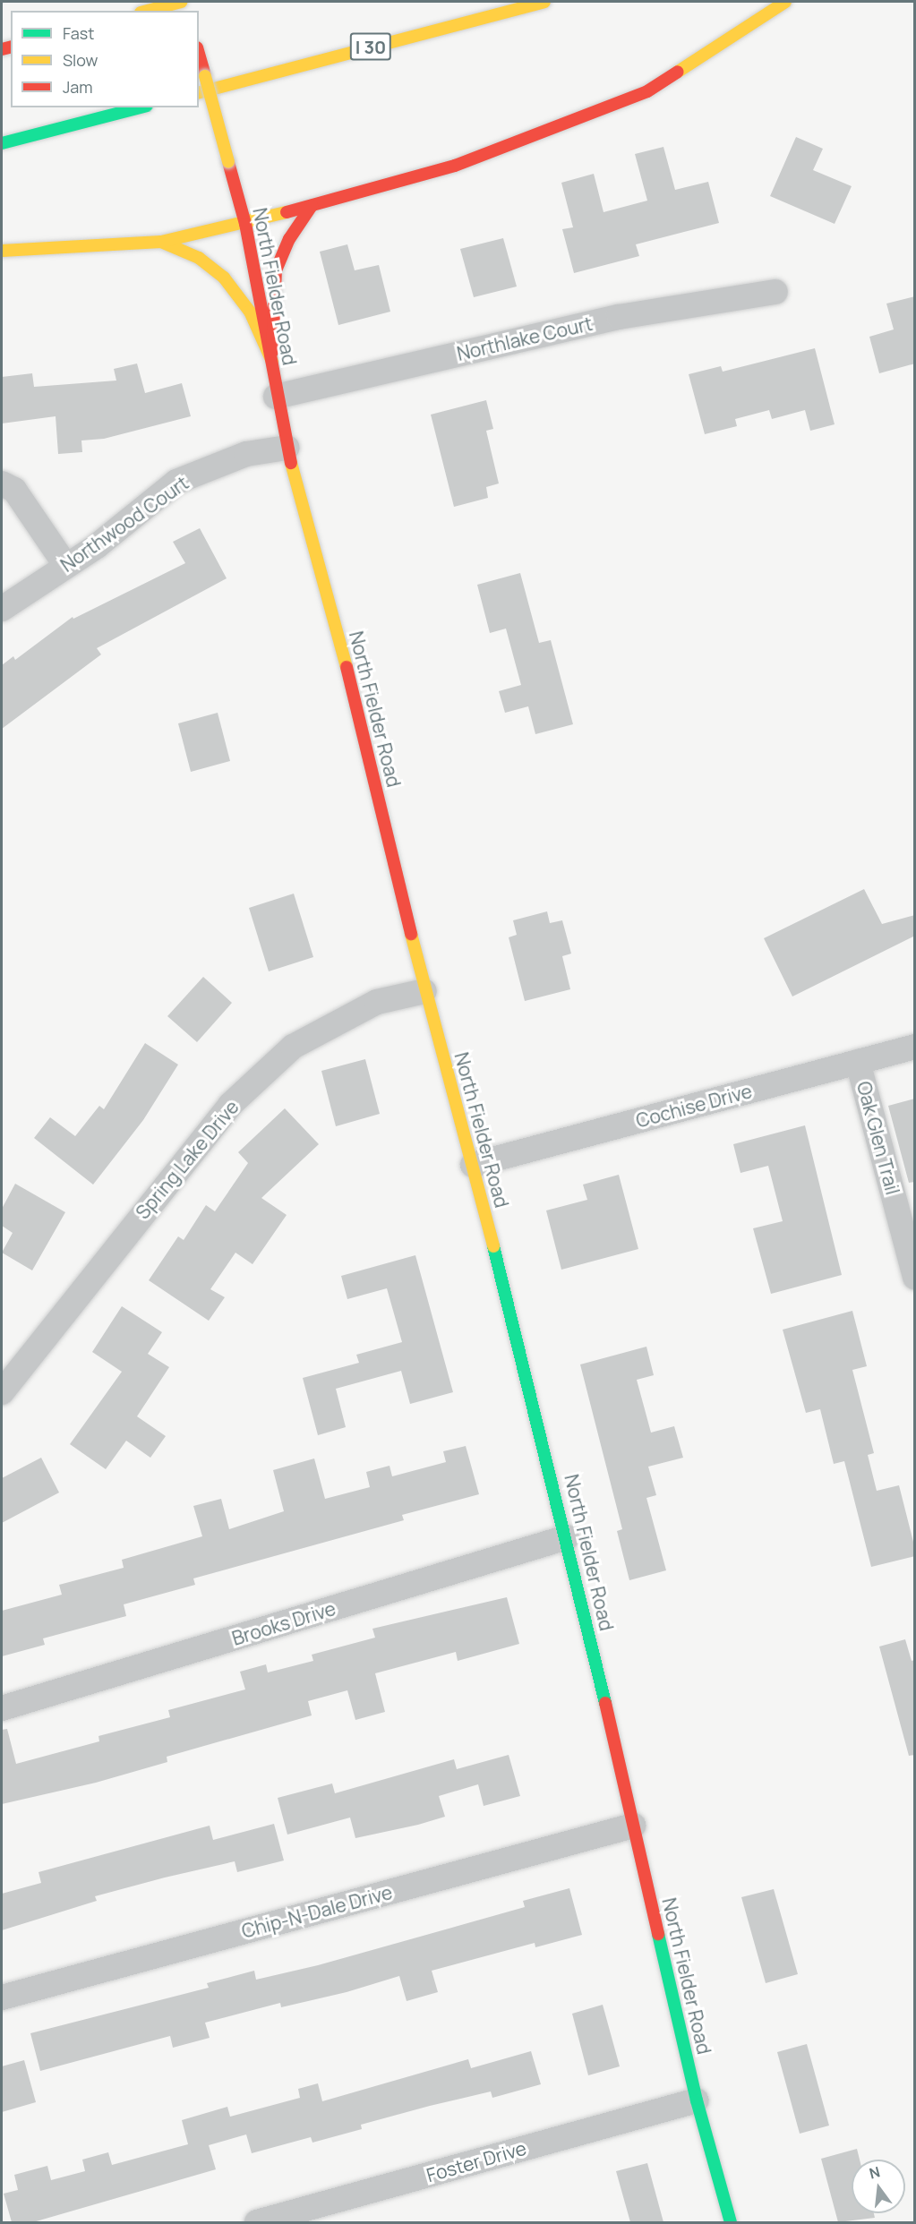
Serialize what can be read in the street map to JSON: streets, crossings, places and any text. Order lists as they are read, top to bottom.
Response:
{
  "streets": {
    "main road": ["I 30", "North Fielder Road"],
    "street": [
      "Northlake Court",
      "Northwood Court",
      "Cochise Drive",
      "Oak Glen Trail",
      "Spring Lake Drive",
      "Brooks Drive",
      "Chip-N-Dale Drive",
      "Foster Drive"
    ]
  },
  "crossings": [
    ["North Fielder Road", "Northlake Court"],
    ["North Fielder Road", "Northwood Court"],
    ["North Fielder Road", "Cochise Drive"],
    ["North Fielder Road", "Spring Lake Drive"],
    ["North Fielder Road", "Brooks Drive"],
    ["North Fielder Road", "Chip-N-Dale Drive"],
    ["North Fielder Road", "Foster Drive"],
    ["Cochise Drive", "Oak Glen Trail"]
  ],
  "legend": ["Fast", "Slow", "Jam"],
  "north": "top"
}
